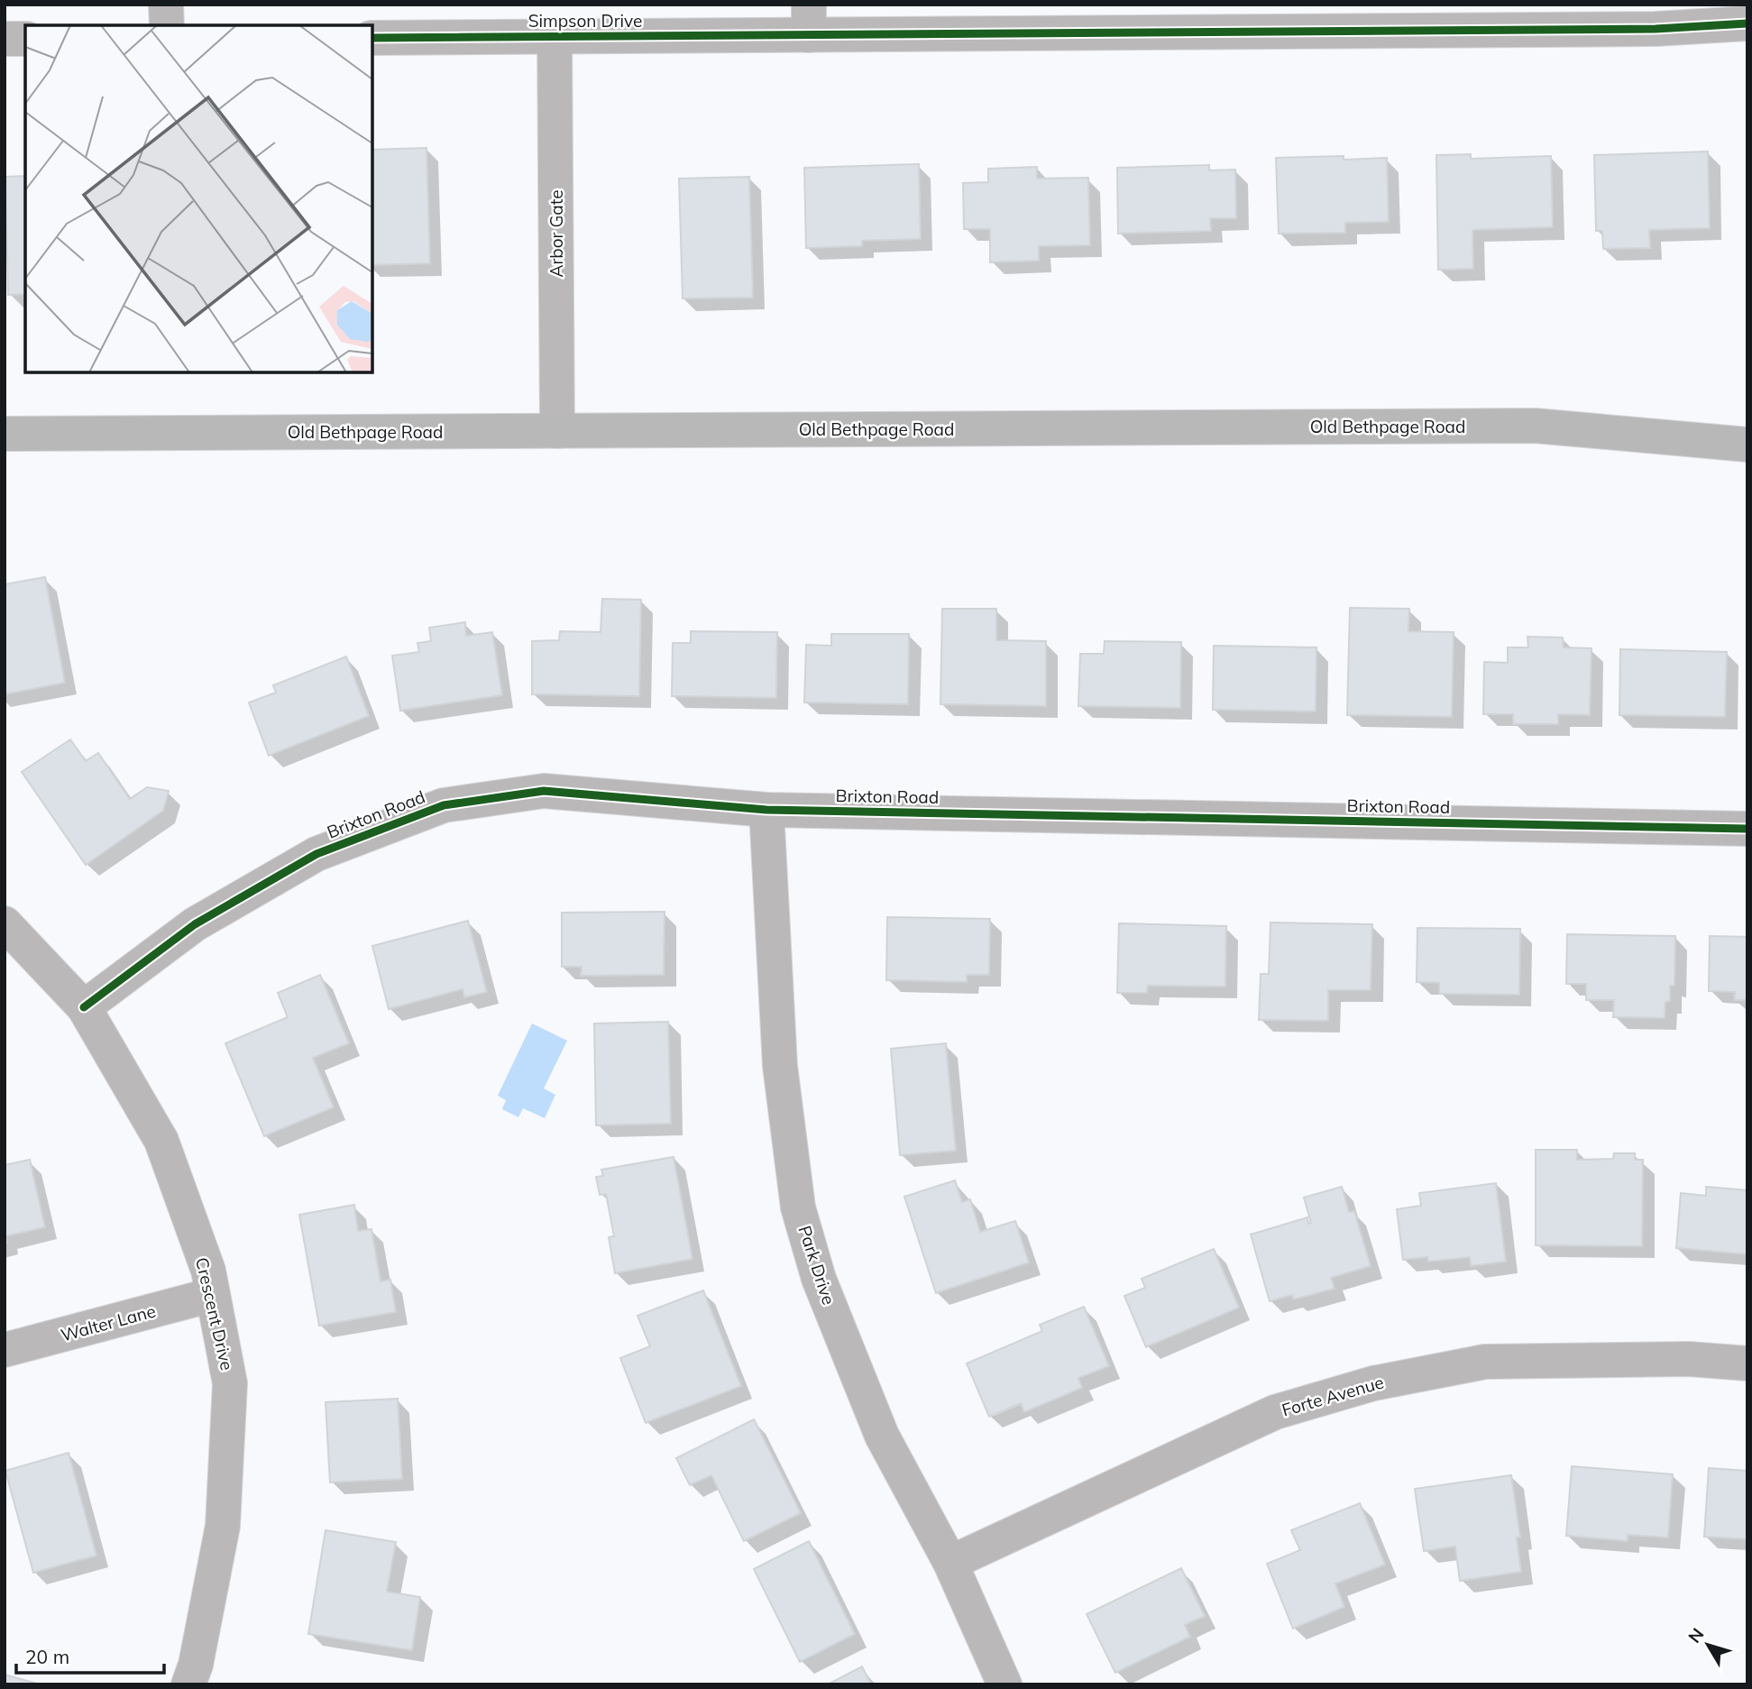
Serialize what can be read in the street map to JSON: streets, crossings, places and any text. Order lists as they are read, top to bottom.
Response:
{
  "streets": {
    "main road": ["Old Bethpage Road"],
    "street": [
      "Simpson Drive",
      "Arbor Gate",
      "Brixton Road",
      "Park Drive",
      "Crescent Drive",
      "Walter Lane",
      "Forte Avenue"
    ]
  },
  "crossings": [
    ["Simpson Drive", "Arbor Gate"],
    ["Arbor Gate", "Old Bethpage Road"],
    ["Brixton Road", "Park Drive"],
    ["Brixton Road", "Crescent Drive"],
    ["Park Drive", "Forte Avenue"],
    ["Crescent Drive", "Walter Lane"]
  ],
  "scale_bar": "20 m",
  "north": "top left"
}
